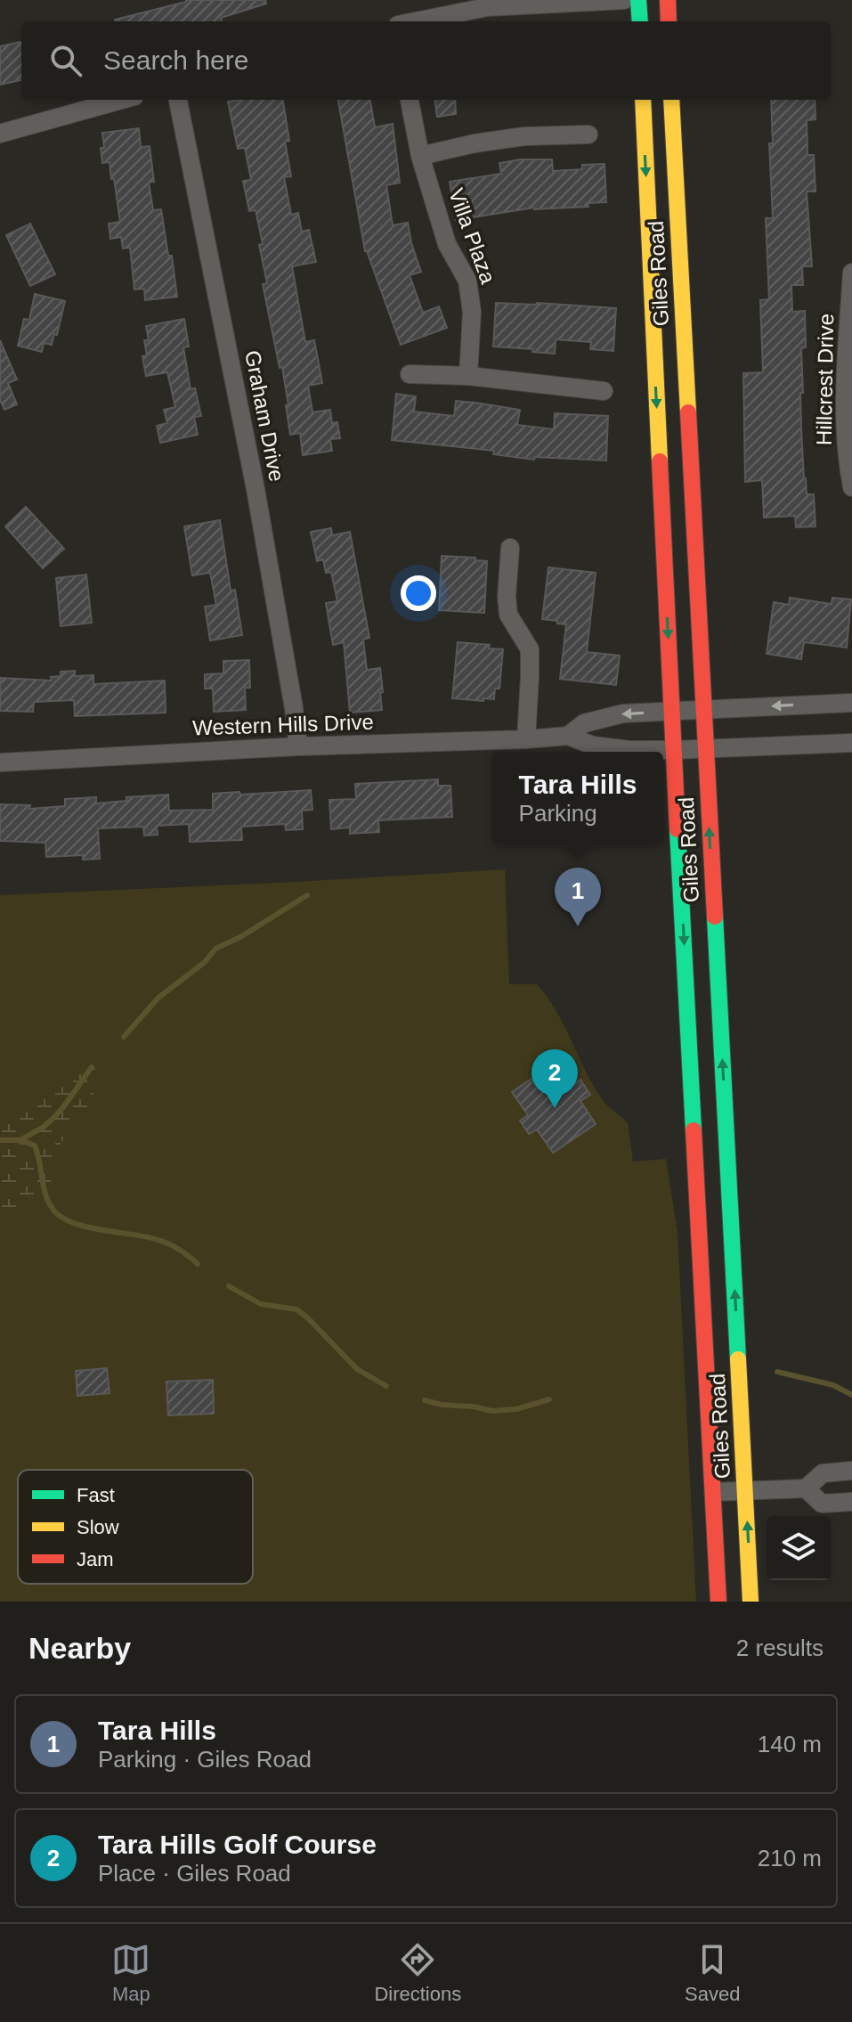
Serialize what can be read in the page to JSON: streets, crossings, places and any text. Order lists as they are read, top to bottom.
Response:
{
  "streets": {
    "main road": ["Giles Road"],
    "street": [
      "Villa Plaza",
      "Hillcrest Drive",
      "Graham Drive",
      "Western Hills Drive"
    ]
  },
  "crossings": [
    ["Giles Road", "Western Hills Drive"],
    ["Graham Drive", "Western Hills Drive"]
  ],
  "legend": ["Fast", "Slow", "Jam"],
  "page": {
    "search": "Search here",
    "popup": ["Tara Hills", "Parking"],
    "pins": ["1", "2"],
    "heading": ["Nearby", "2 results"],
    "list": [
      {
        "mark": "1",
        "name": "Tara Hills",
        "note": "Parking · Giles Road",
        "value": "140 m"
      },
      {
        "mark": "2",
        "name": "Tara Hills Golf Course",
        "note": "Place · Giles Road",
        "value": "210 m"
      }
    ],
    "nav": ["Map", "Directions", "Saved"]
  }
}
